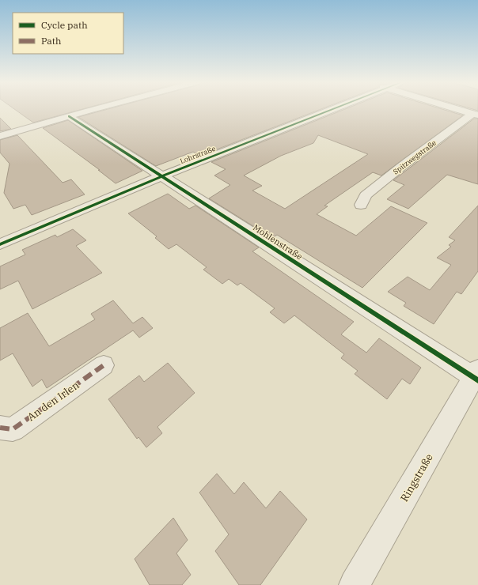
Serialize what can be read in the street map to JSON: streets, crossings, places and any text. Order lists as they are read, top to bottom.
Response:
{
  "streets": {
    "street": [
      "Lohrstraße",
      "Spitzwegstraße",
      "Mohlenstraße",
      "An den Irlen",
      "Ringstraße"
    ]
  },
  "crossings": [
    ["Lohrstraße", "Mohlenstraße"],
    ["Mohlenstraße", "Ringstraße"]
  ],
  "legend": ["Cycle path", "Path"]
}
